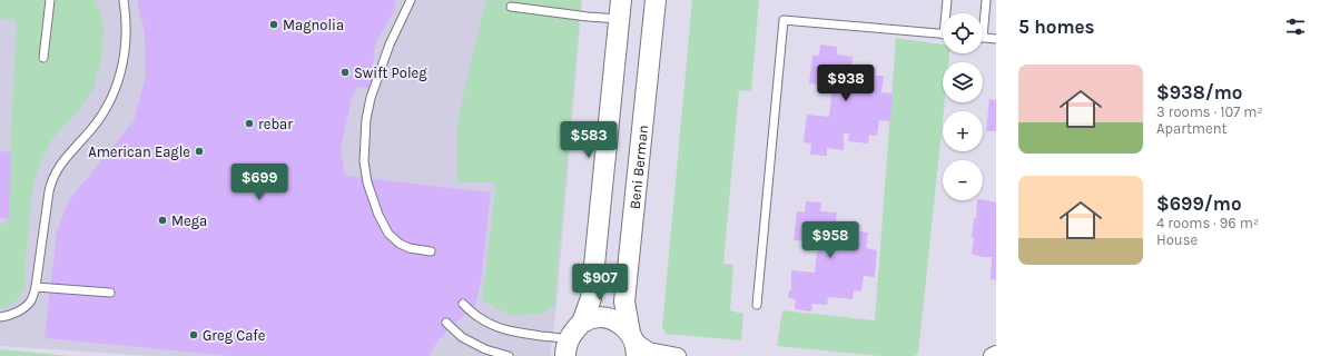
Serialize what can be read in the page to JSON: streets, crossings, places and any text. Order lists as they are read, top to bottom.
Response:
{
  "streets": {
    "street": ["Beni Berman"]
  },
  "places": [
    "Magnolia",
    "Swift Poleg",
    "rebar",
    "American Eagle",
    "Mega",
    "Greg Cafe"
  ],
  "page": {
    "heading": "5 homes",
    "map_buttons": ["+", "−"],
    "list": [
      {
        "name": "$938/mo",
        "note": "3 rooms · 107 m² · Apartment"
      },
      {
        "name": "$699/mo",
        "note": "4 rooms · 96 m² · House"
      }
    ],
    "price": [
      "$938",
      "$583",
      "$699",
      "$958",
      "$907"
    ]
  }
}
